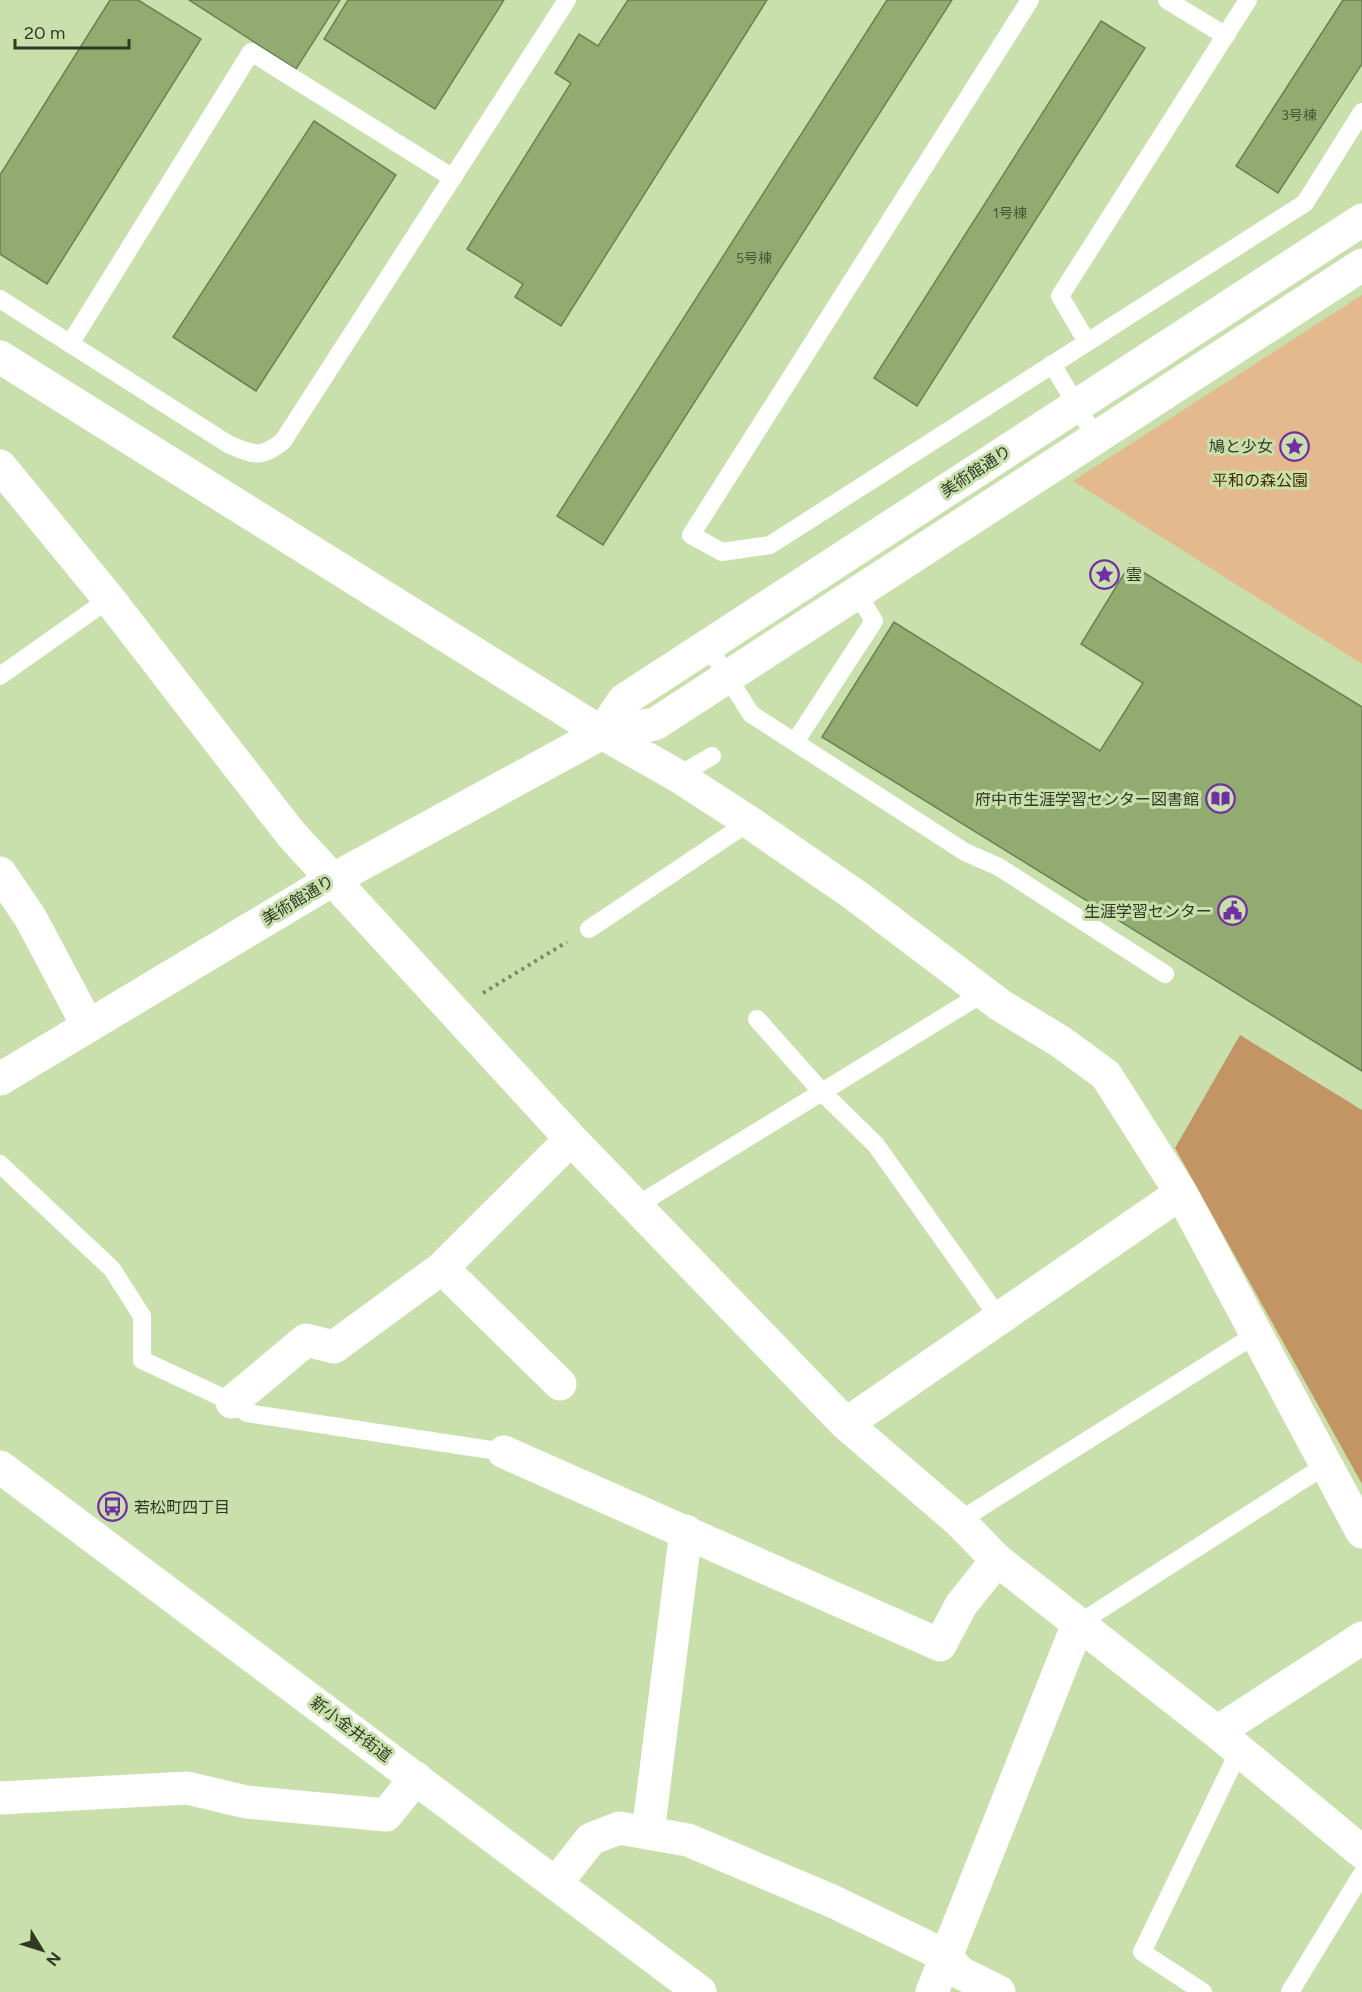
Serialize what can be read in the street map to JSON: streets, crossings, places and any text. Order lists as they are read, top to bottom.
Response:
{
  "streets": {
    "street": ["美術館通り", "新小金井街道"]
  },
  "parks": ["平和の森公園"],
  "places": {
    "place": ["鳩と少女", "雲"],
    "library": ["府中市生涯学習センター図書館"],
    "public building": ["生涯学習センター"],
    "bus stop": ["若松町四丁目"]
  },
  "house_numbers": ["3号棟", "1号棟", "5号棟"],
  "scale_bar": "20 m",
  "north": "bottom right"
}
